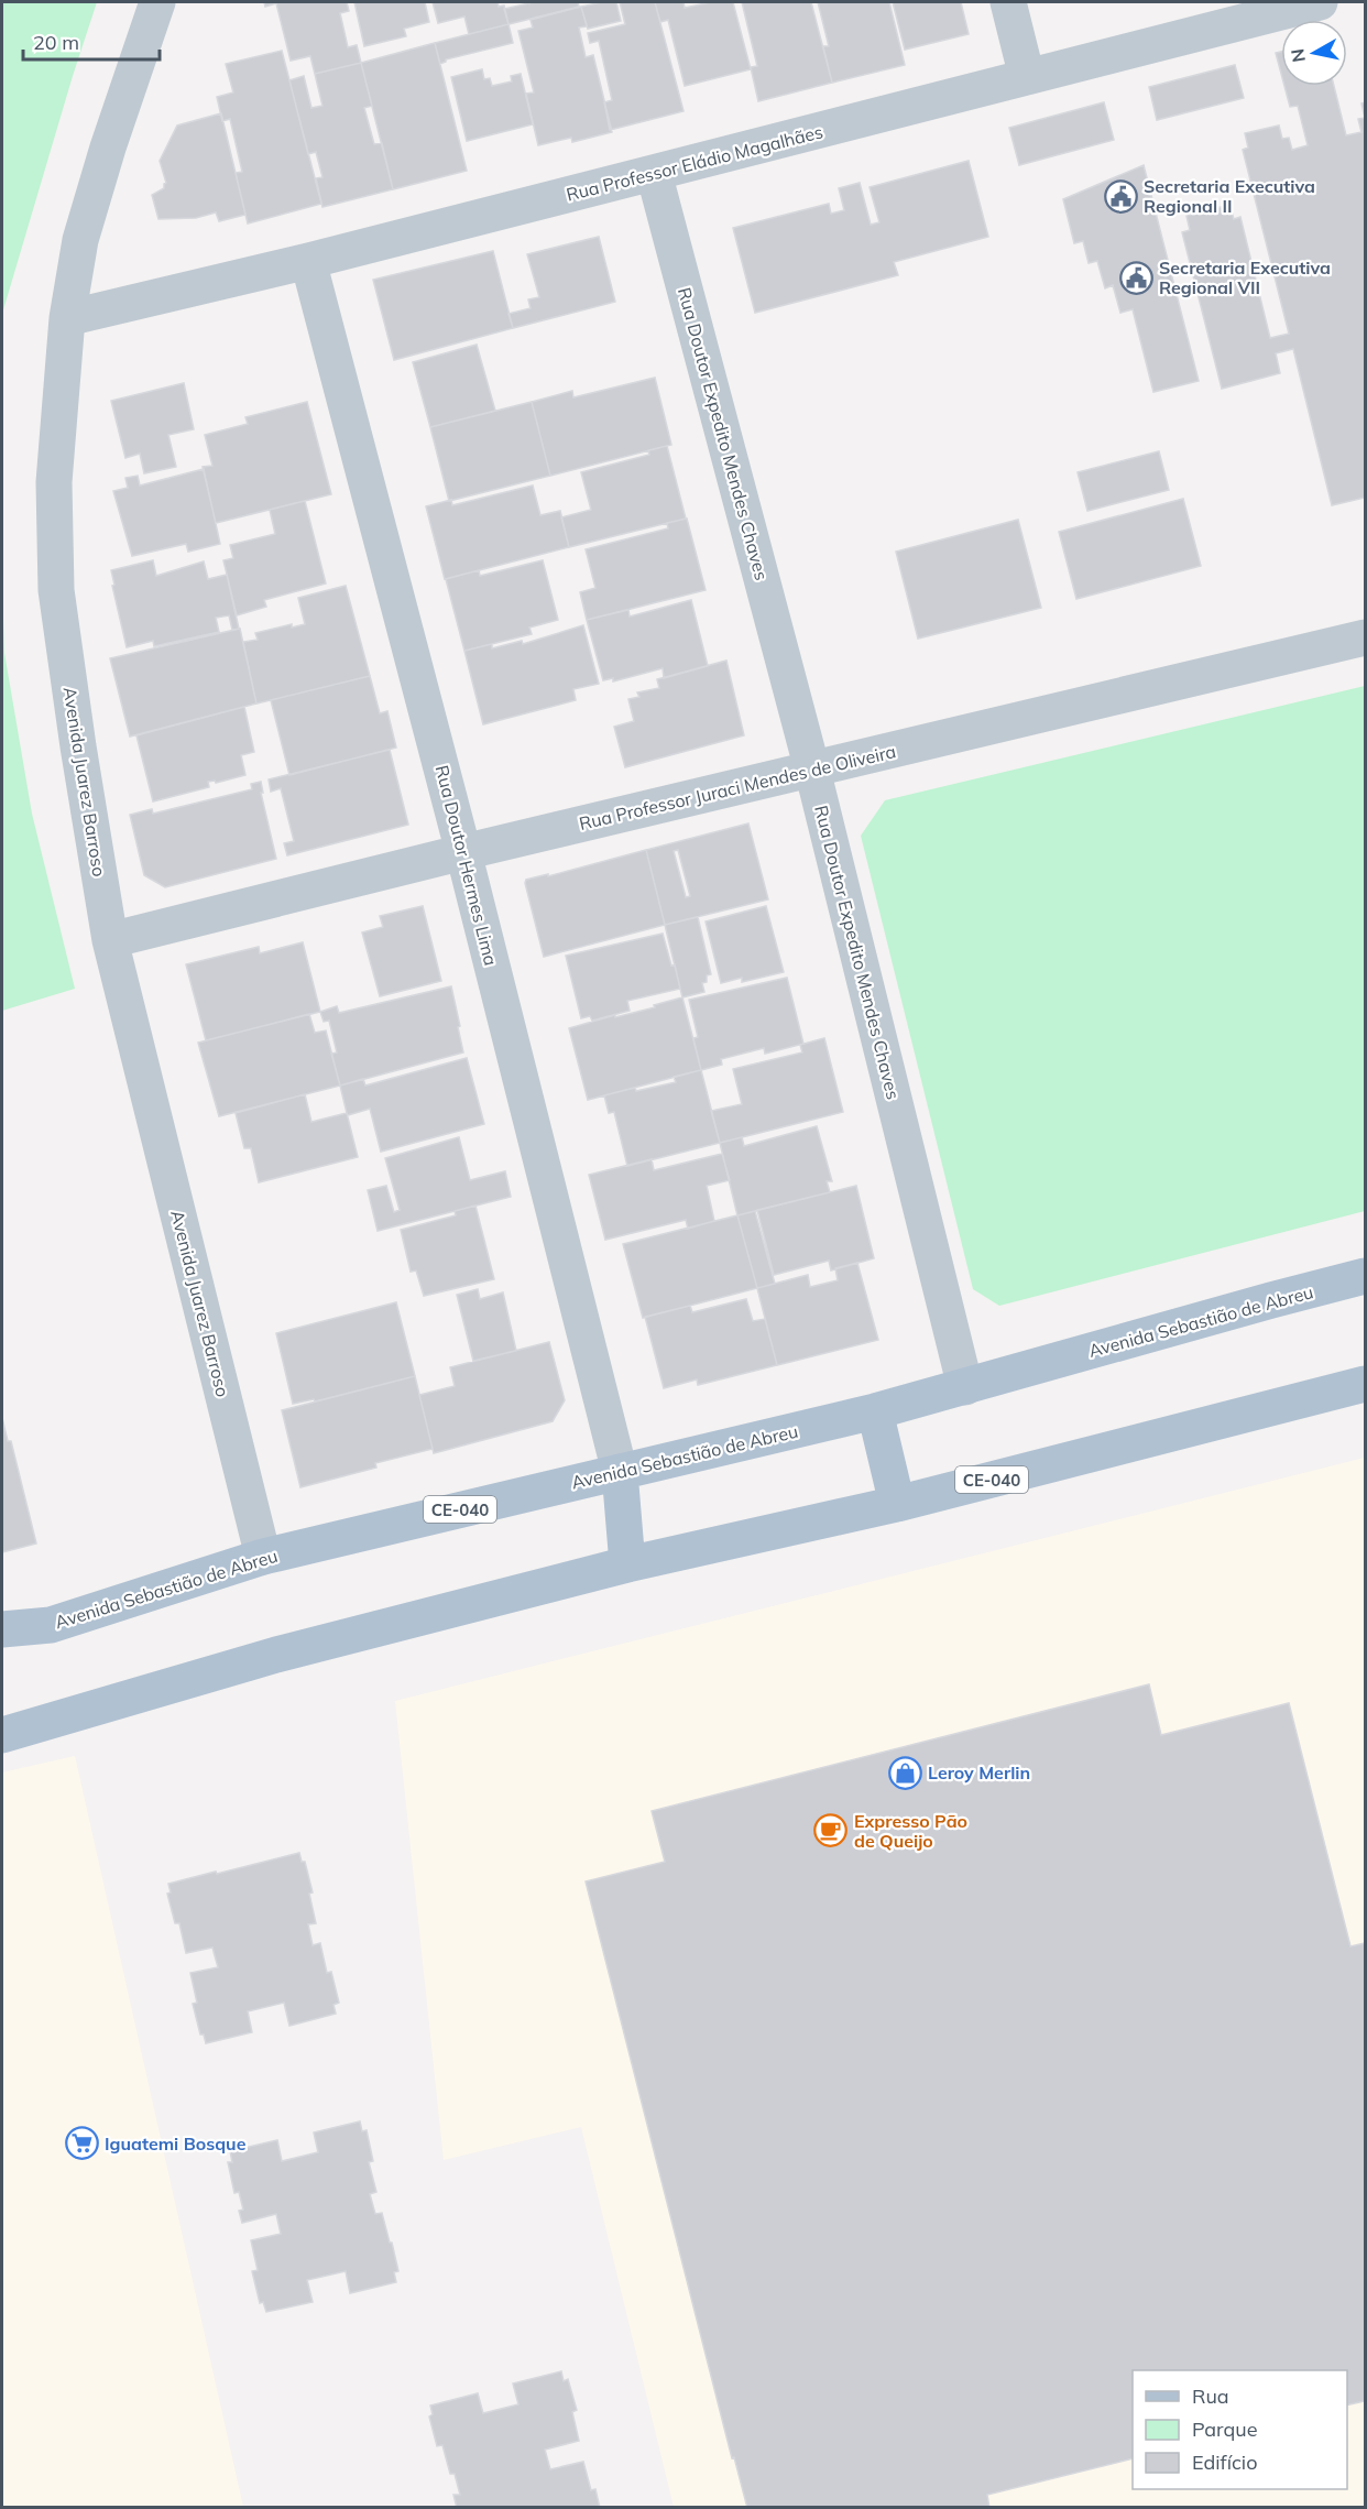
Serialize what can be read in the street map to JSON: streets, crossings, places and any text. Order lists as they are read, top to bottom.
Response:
{
  "streets": {
    "main road": ["Avenida Sebastião de Abreu", "CE-040"],
    "street": [
      "Rua Professor Eládio Magalhães",
      "Rua Doutor Expedito Mendes Chaves",
      "Avenida Juarez Barroso",
      "Rua Professor Juraci Mendes de Oliveira",
      "Rua Doutor Hermes Lima"
    ]
  },
  "crossings": [
    ["Rua Professor Eládio Magalhães", "Rua Doutor Expedito Mendes Chaves"],
    ["Rua Professor Eládio Magalhães", "Avenida Juarez Barroso"],
    ["Rua Professor Eládio Magalhães", "Rua Doutor Hermes Lima"],
    ["Rua Doutor Expedito Mendes Chaves", "Rua Professor Juraci Mendes de Oliveira"],
    ["Rua Doutor Expedito Mendes Chaves", "Avenida Sebastião de Abreu"],
    ["Avenida Juarez Barroso", "Rua Professor Juraci Mendes de Oliveira"],
    ["Avenida Juarez Barroso", "Avenida Sebastião de Abreu"],
    ["Rua Professor Juraci Mendes de Oliveira", "Rua Doutor Hermes Lima"],
    ["Rua Doutor Hermes Lima", "Avenida Sebastião de Abreu"]
  ],
  "places": {
    "public building": ["Secretaria Executiva Regional II", "Secretaria Executiva Regional VII"],
    "shop": ["Leroy Merlin"],
    "cafe": ["Expresso Pão de Queijo"],
    "supermarket": ["Iguatemi Bosque"]
  },
  "legend": ["Rua", "Parque", "Edifício"],
  "scale_bar": "20 m",
  "north": "left"
}
